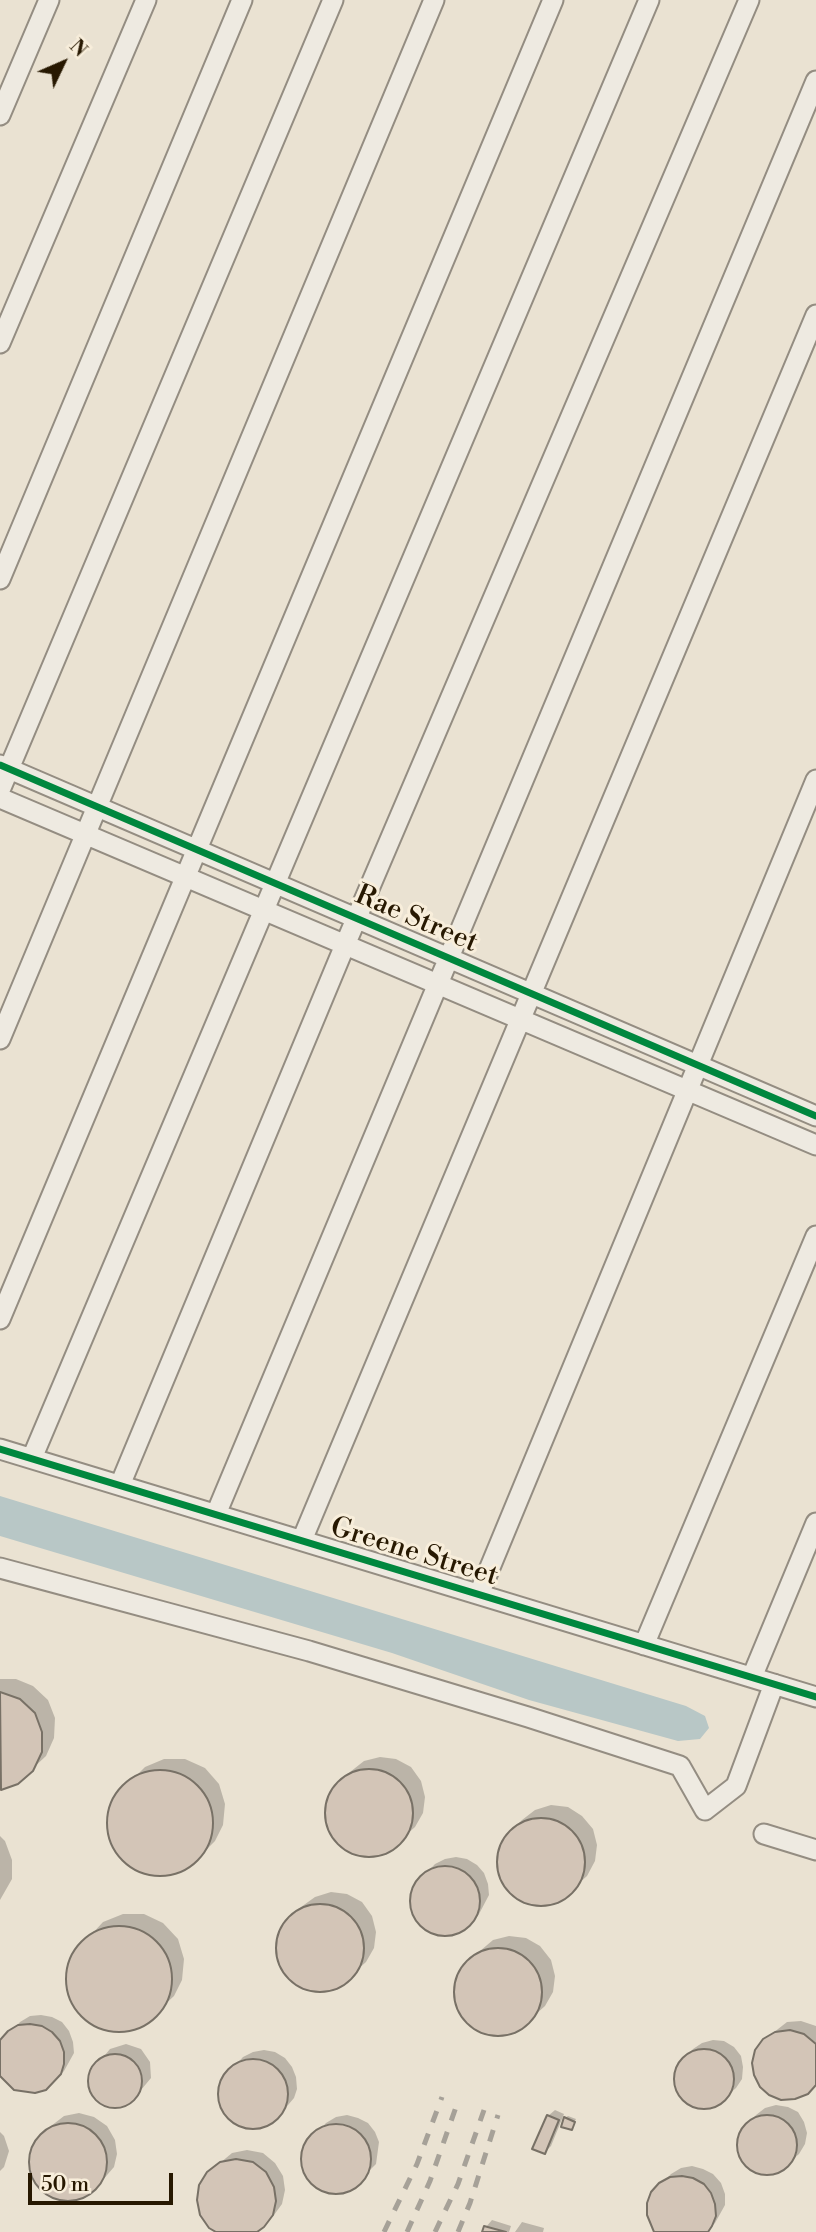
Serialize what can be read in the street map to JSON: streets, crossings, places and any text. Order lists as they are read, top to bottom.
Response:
{
  "streets": {
    "street": ["Rae Street", "Greene Street"]
  },
  "scale_bar": "50 m",
  "north": "top right"
}
